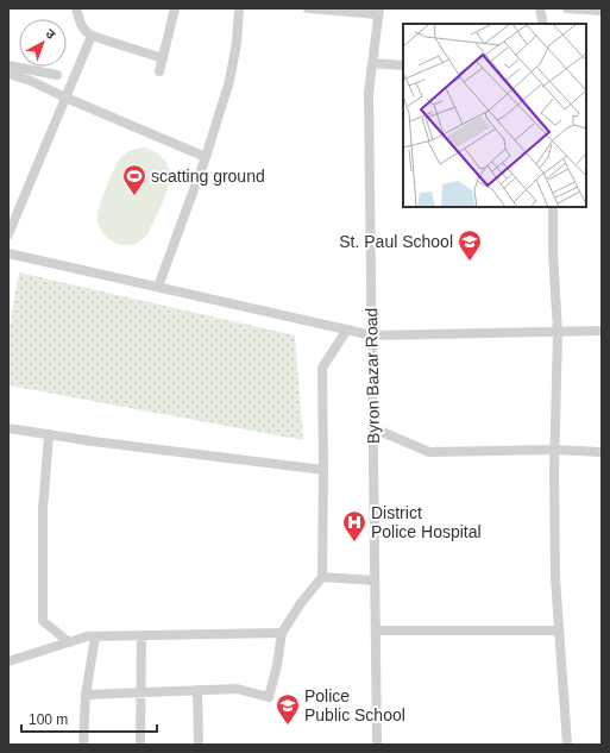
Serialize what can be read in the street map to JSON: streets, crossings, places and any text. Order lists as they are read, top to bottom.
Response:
{
  "streets": {
    "street": ["Byron Bazar Road"]
  },
  "places": {
    "sports": ["scatting ground"],
    "school or university": ["St. Paul School", "Police Public School"],
    "hospital": ["District Police Hospital"]
  },
  "scale_bar": "100 m",
  "north": "top right"
}
